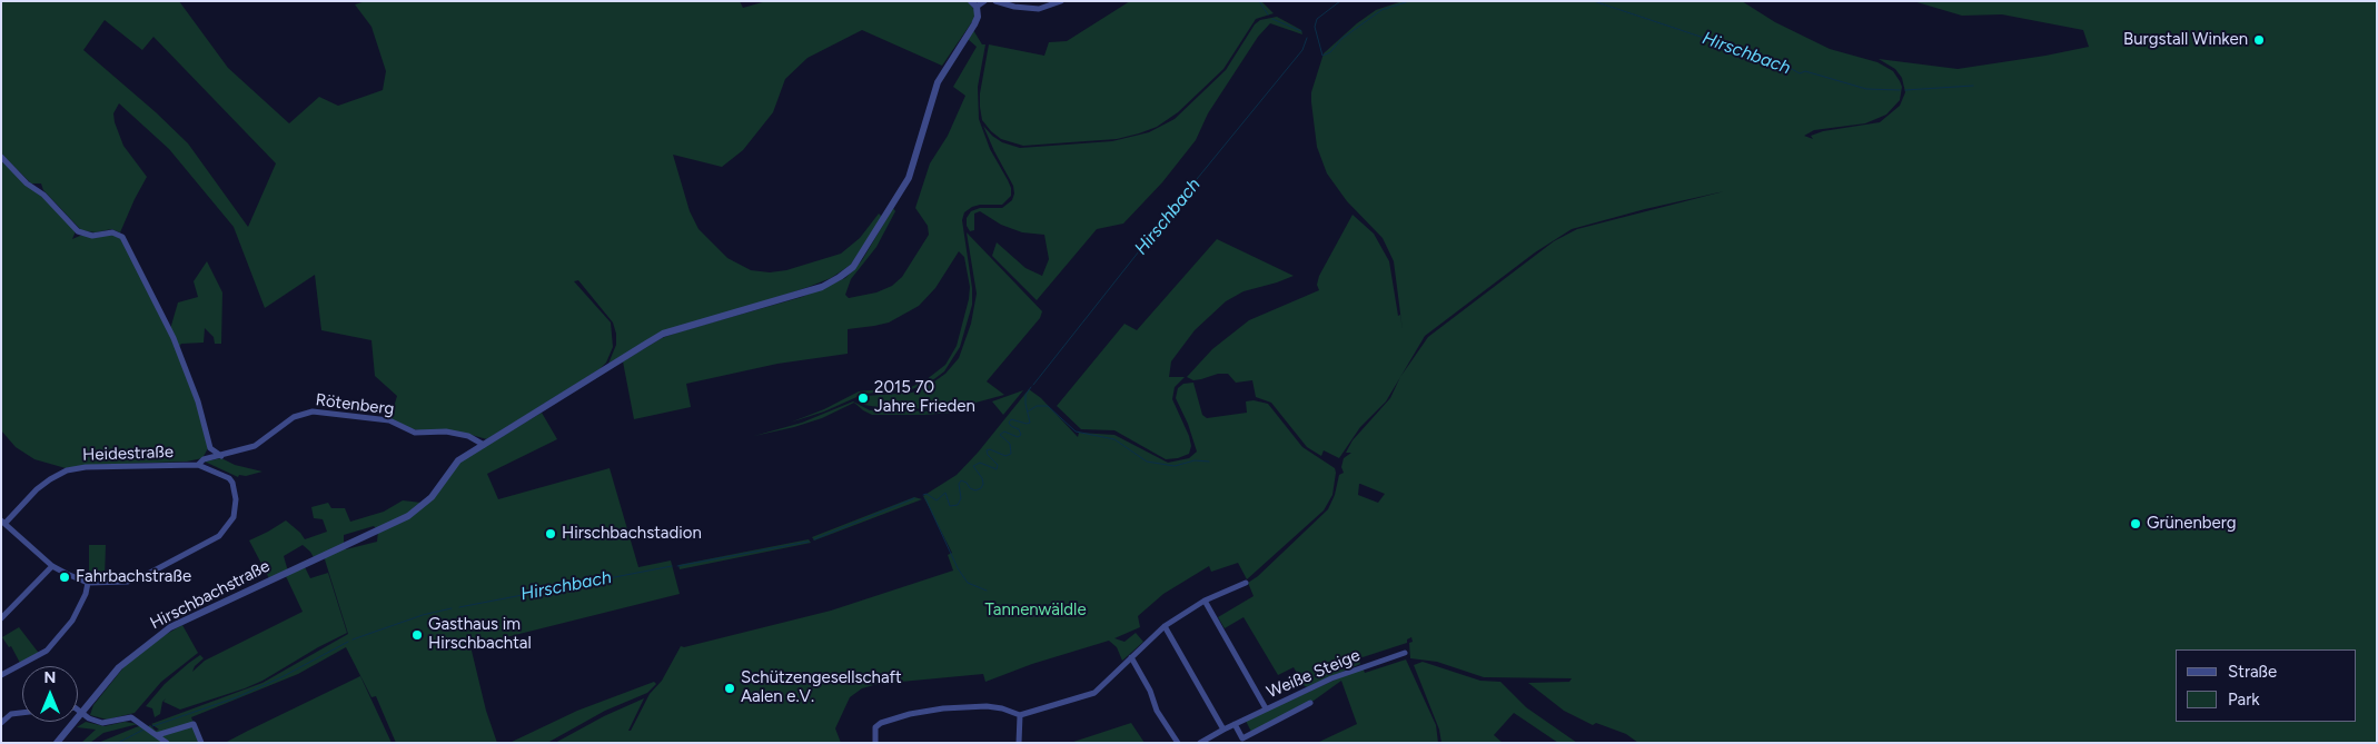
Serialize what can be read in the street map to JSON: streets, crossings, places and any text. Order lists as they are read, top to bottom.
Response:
{
  "streets": {
    "street": [
      "Rötenberg",
      "Heidestraße",
      "Hirschbachstraße",
      "Weiße Steige"
    ]
  },
  "crossings": [
    ["Rötenberg", "Hirschbachstraße"]
  ],
  "water": ["Hirschbach"],
  "parks": ["Tannenwäldle"],
  "places": [
    "Burgstall Winken",
    "2015 70 Jahre Frieden",
    "Grünenberg",
    "Hirschbachstadion",
    "Fahrbachstraße",
    "Gasthaus im Hirschbachtal",
    "Schützengesellschaft Aalen e.V."
  ],
  "legend": ["Straße", "Park"],
  "north": "top"
}
